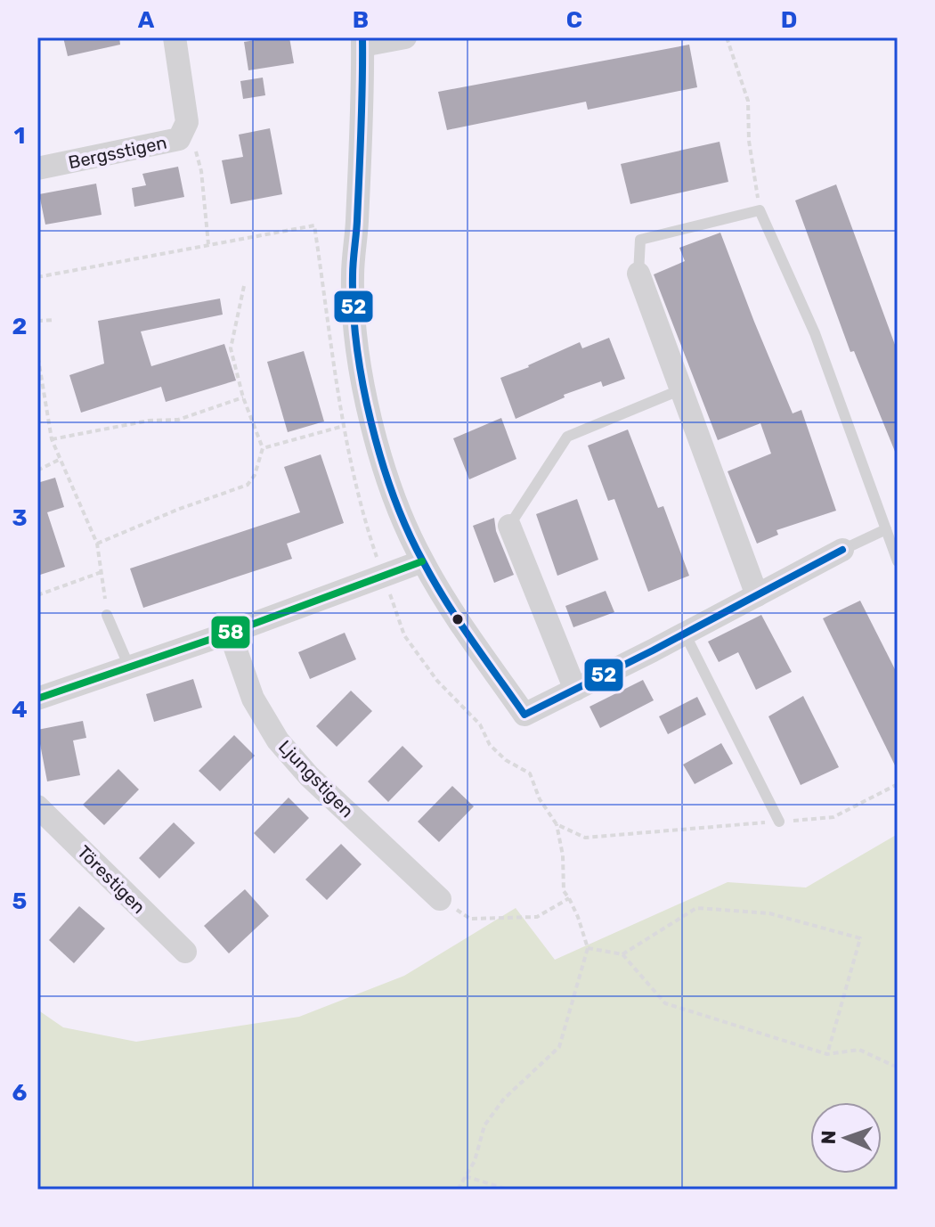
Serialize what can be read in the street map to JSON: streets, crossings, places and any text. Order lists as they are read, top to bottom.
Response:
{
  "streets": {
    "street": ["Bergsstigen", "Ljungstigen", "Törestigen"]
  },
  "lines": ["transit line 52", "transit line 58"],
  "north": "left",
  "grid": {
    "columns": [
      "A",
      "B",
      "C",
      "D"
    ],
    "rows": [
      "1",
      "2",
      "3",
      "4",
      "5",
      "6"
    ]
  }
}
